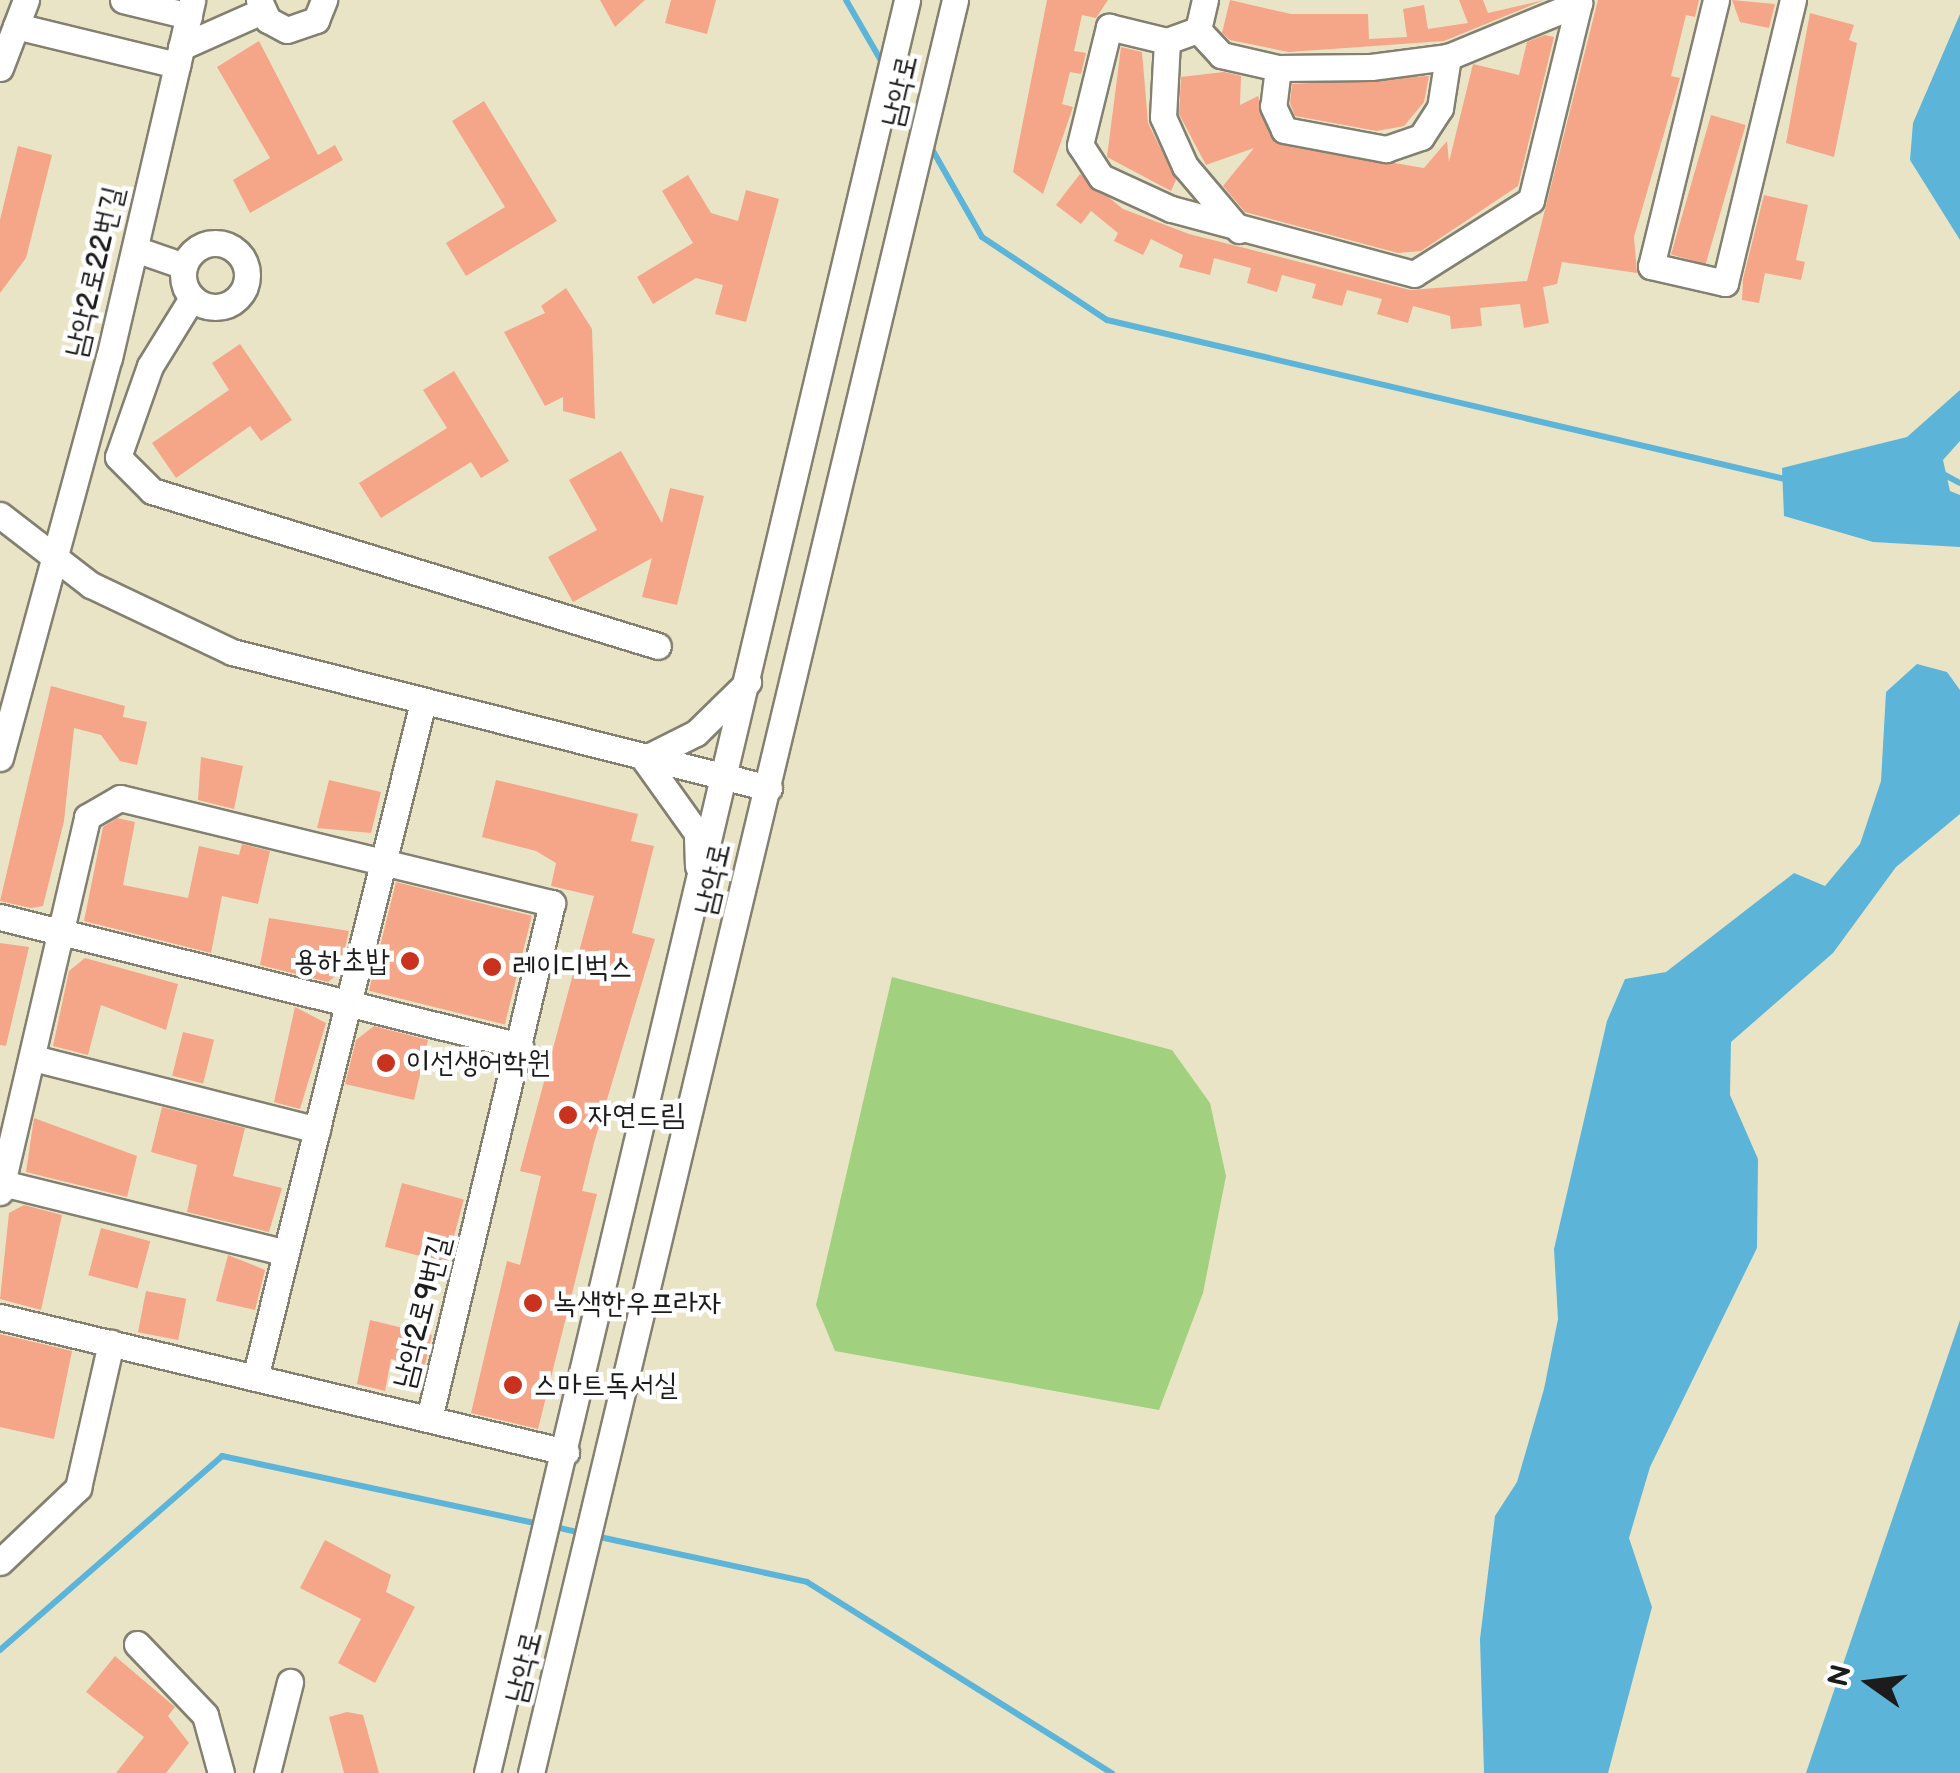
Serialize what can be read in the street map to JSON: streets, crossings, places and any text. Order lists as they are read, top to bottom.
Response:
{
  "streets": {
    "street": ["남악로", "남악2로22번길", "남악2로9번길"]
  },
  "places": [
    "용하초밥",
    "레이디벅스",
    "이선생어학원",
    "자연드림",
    "녹색한우프라자",
    "스마트독서실"
  ],
  "north": "left"
}
